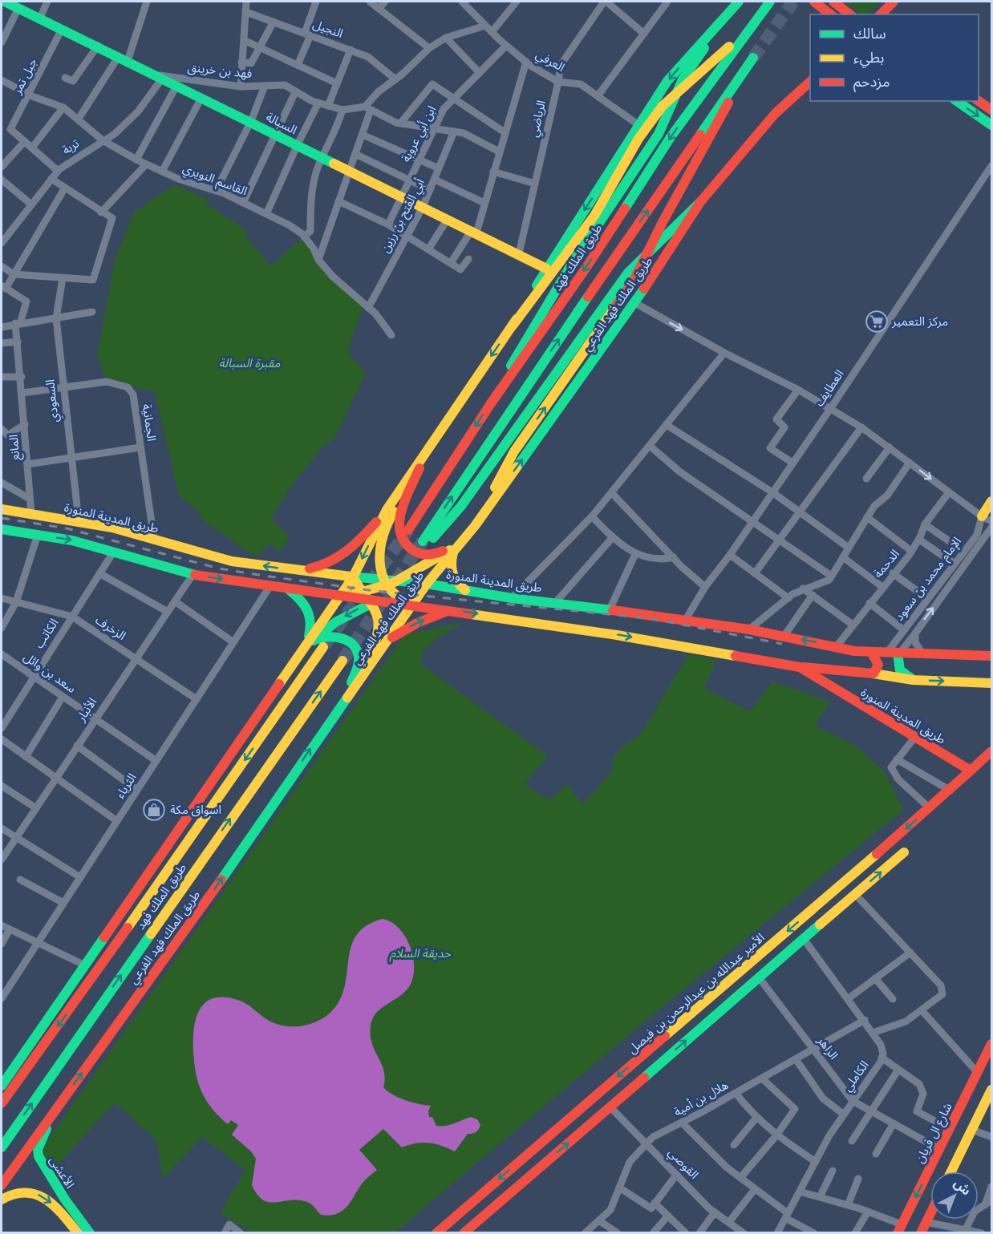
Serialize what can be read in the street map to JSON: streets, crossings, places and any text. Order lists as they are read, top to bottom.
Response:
{
  "streets": {
    "main road": [
      "السبالة",
      "طريق الملك فهد",
      "طريق الملك فهد الفرعي",
      "طريق المدينة المنورة",
      "الأمير عبدالله بن عبدالرحمن بن فيصل",
      "شارع ال فريان",
      "الأعشى"
    ],
    "street": [
      "النجيل",
      "العرفي",
      "فهد بن خرينق",
      "جبل تمر",
      "الرياضي",
      "ابن أبي عروبة",
      "تربة",
      "القاسم النويري",
      "أبي الفتح بن رزين",
      "العطايف",
      "السعودي",
      "الجمانية",
      "المانع",
      "الدحمة",
      "الإمام محمد بن سعود",
      "الزخرف",
      "الكاتب",
      "سعد بن وائل",
      "الأنبار",
      "الثرياء",
      "الزاهر",
      "الكاملي",
      "هلال بن أمية",
      "القوصي"
    ]
  },
  "crossings": [
    ["العرفي", "الرياضي"],
    ["العرفي", "ابن أبي عروبة"],
    ["فهد بن خرينق", "السبالة"],
    ["فهد بن خرينق", "تربة"],
    ["جبل تمر", "السبالة"],
    ["جبل تمر", "تربة"],
    ["جبل تمر", "القاسم النويري"],
    ["الرياضي", "السبالة"],
    ["السبالة", "ابن أبي عروبة"],
    ["السبالة", "تربة"],
    ["السبالة", "أبي الفتح بن رزين"],
    ["تربة", "القاسم النويري"],
    ["القاسم النويري", "أبي الفتح بن رزين"],
    ["طريق الملك فهد الفرعي", "طريق المدينة المنورة"],
    ["طريق الملك فهد الفرعي", "الأعشى"],
    ["العطايف", "طريق المدينة المنورة"],
    ["السعودي", "الجمانية"],
    ["السعودي", "طريق المدينة المنورة"],
    ["الجمانية", "المانع"],
    ["الجمانية", "طريق المدينة المنورة"],
    ["المانع", "طريق المدينة المنورة"],
    ["طريق المدينة المنورة", "الدحمة"],
    ["طريق المدينة المنورة", "الإمام محمد بن سعود"],
    ["طريق المدينة المنورة", "الأمير عبدالله بن عبدالرحمن بن فيصل"],
    ["الزخرف", "الكاتب"],
    ["الزخرف", "الأنبار"],
    ["الزخرف", "الثرياء"],
    ["الكاتب", "سعد بن وائل"],
    ["سعد بن وائل", "الأنبار"],
    ["سعد بن وائل", "الثرياء"],
    ["الزاهر", "الكاملي"],
    ["الزاهر", "هلال بن أمية"],
    ["الزاهر", "شارع ال فريان"],
    ["الكاملي", "هلال بن أمية"],
    ["هلال بن أمية", "القوصي"]
  ],
  "parks": ["مقبرة السبالة", "حديقة السلام"],
  "places": {
    "supermarket": ["مركز التعمير"],
    "shop": ["اسواق مكة"]
  },
  "legend": ["سالك", "بطيء", "مزدحم"],
  "north": "top right"
}
